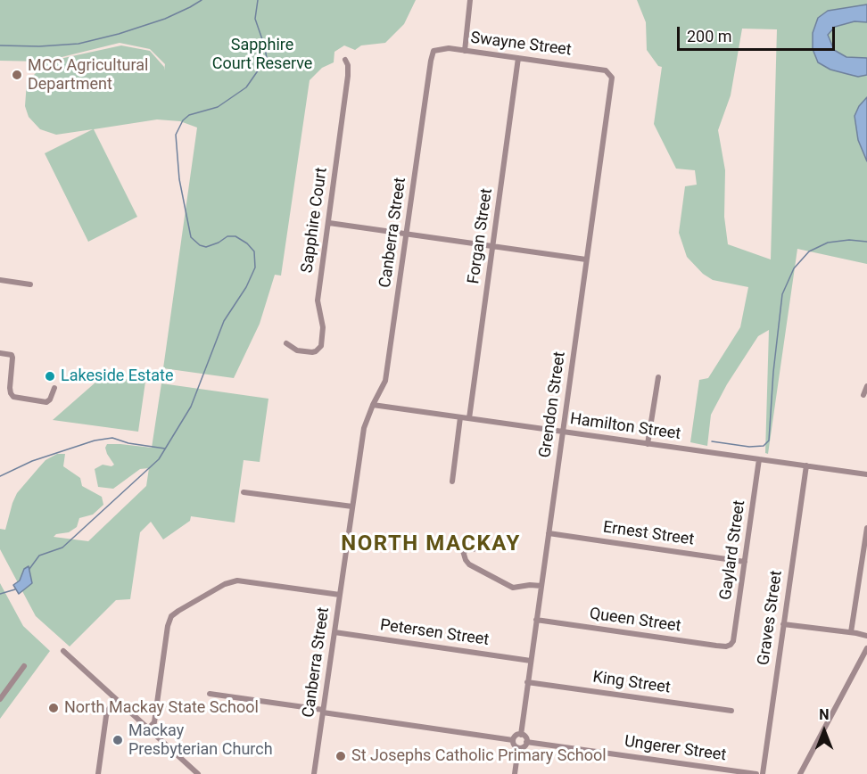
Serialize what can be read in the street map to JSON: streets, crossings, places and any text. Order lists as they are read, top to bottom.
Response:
{
  "streets": {
    "street": [
      "Swayne Street",
      "Sapphire Court",
      "Canberra Street",
      "Forgan Street",
      "Grendon Street",
      "Hamilton Street",
      "Ernest Street",
      "Gaylard Street",
      "Graves Street",
      "Queen Street",
      "Petersen Street",
      "King Street",
      "Ungerer Street"
    ]
  },
  "crossings": [
    ["Swayne Street", "Canberra Street"],
    ["Swayne Street", "Forgan Street"],
    ["Swayne Street", "Grendon Street"],
    ["Canberra Street", "Hamilton Street"],
    ["Canberra Street", "Petersen Street"],
    ["Forgan Street", "Hamilton Street"],
    ["Grendon Street", "Hamilton Street"],
    ["Grendon Street", "Ernest Street"],
    ["Grendon Street", "Queen Street"],
    ["Grendon Street", "Petersen Street"],
    ["Grendon Street", "King Street"],
    ["Grendon Street", "Ungerer Street"],
    ["Hamilton Street", "Gaylard Street"],
    ["Hamilton Street", "Graves Street"],
    ["Ernest Street", "Gaylard Street"],
    ["Gaylard Street", "Queen Street"]
  ],
  "districts": ["NORTH MACKAY"],
  "parks": ["Sapphire Court Reserve"],
  "places": [
    "MCC Agricultural Department",
    "Lakeside Estate",
    "North Mackay State School",
    "Mackay Presbyterian Church",
    "St Josephs Catholic Primary School"
  ],
  "scale_bar": "200 m",
  "north": "top"
}
